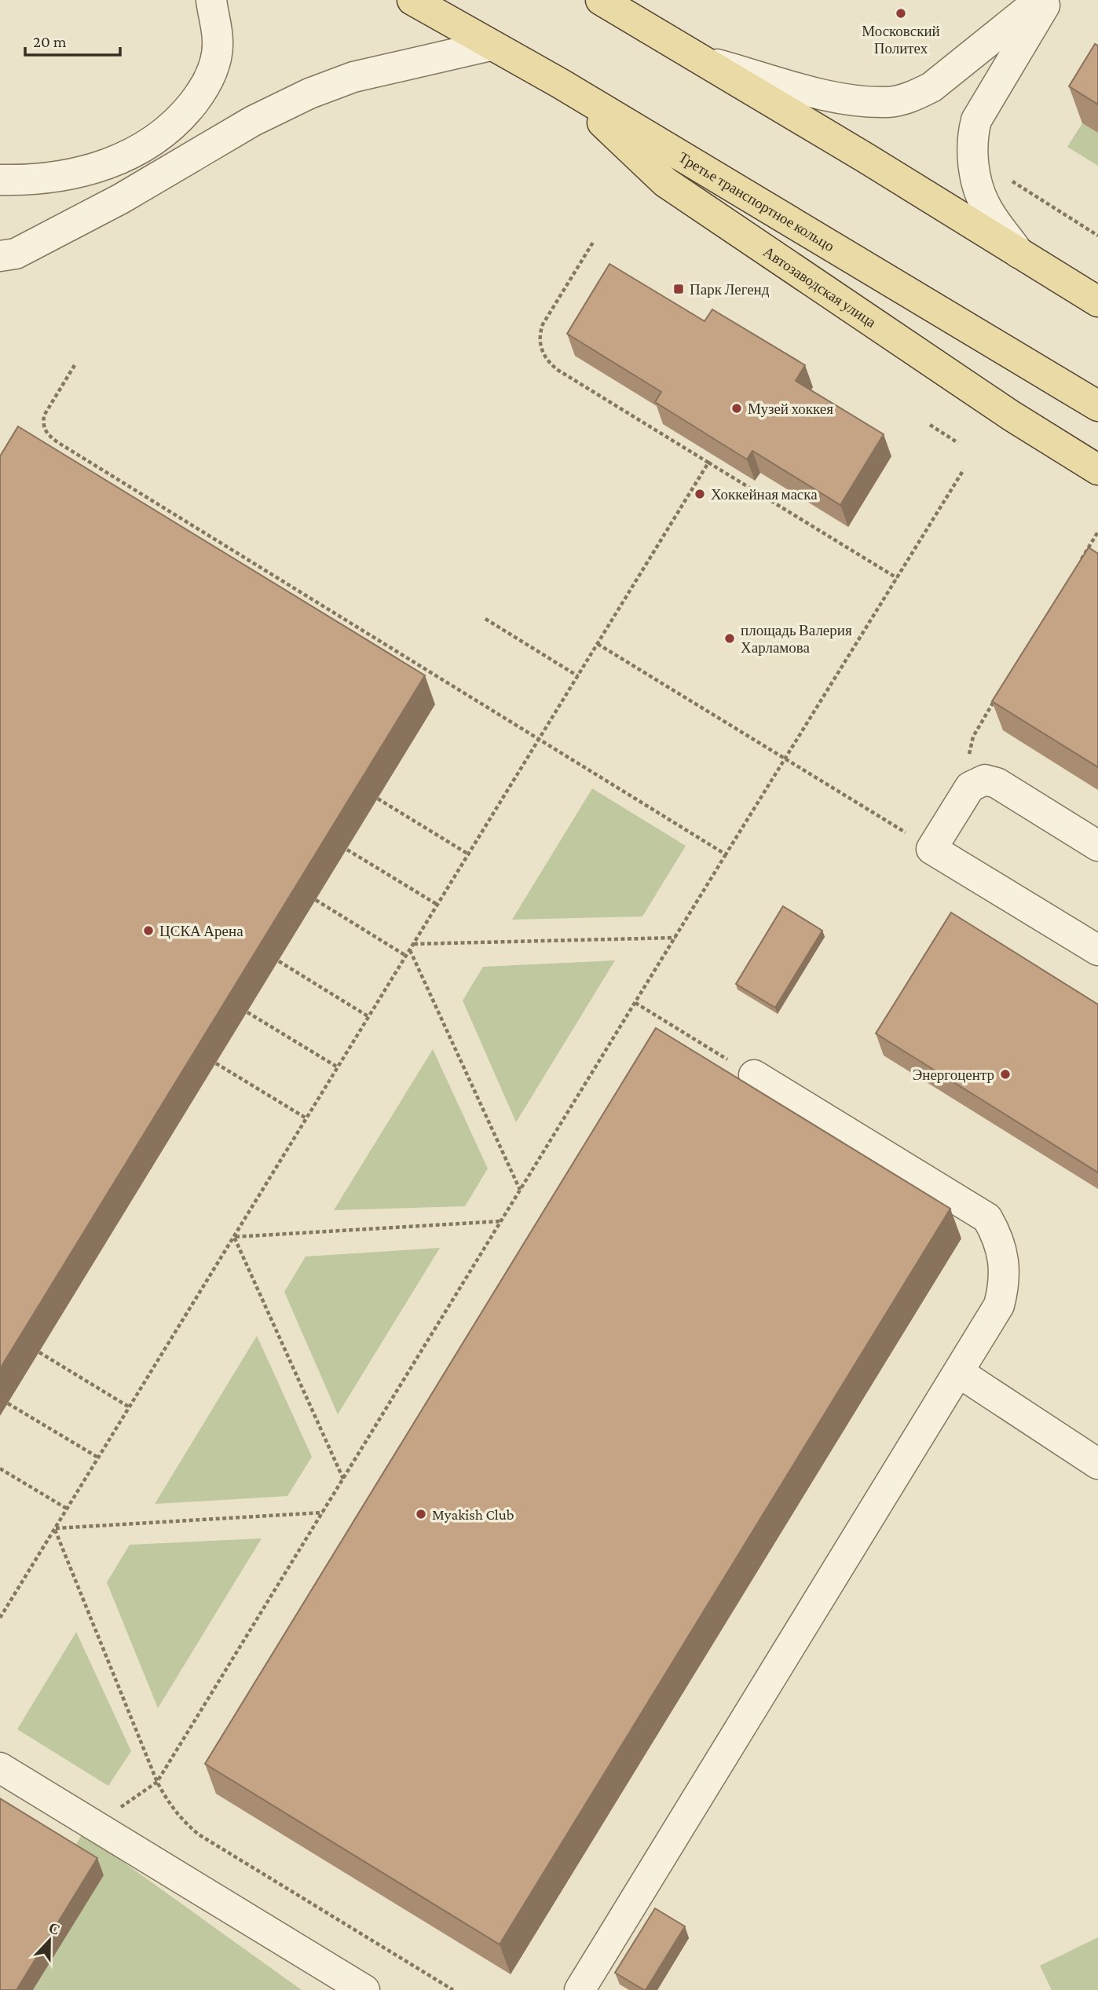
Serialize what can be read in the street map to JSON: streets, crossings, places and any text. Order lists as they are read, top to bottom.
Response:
{
  "streets": {
    "main road": ["Третье транспортное кольцо", "Автозаводская улица"]
  },
  "crossings": [
    ["Третье транспортное кольцо", "Автозаводская улица"]
  ],
  "places": {
    "other": [
      "Московский Политех",
      "Музей хоккея",
      "Хоккейная маска",
      "площадь Валерия Харламова",
      "ЦСКА Арена",
      "Энергоцентр",
      "Myakish Club"
    ],
    "transit": ["Парк Легенд"]
  },
  "scale_bar": "20 m",
  "north": "top"
}
